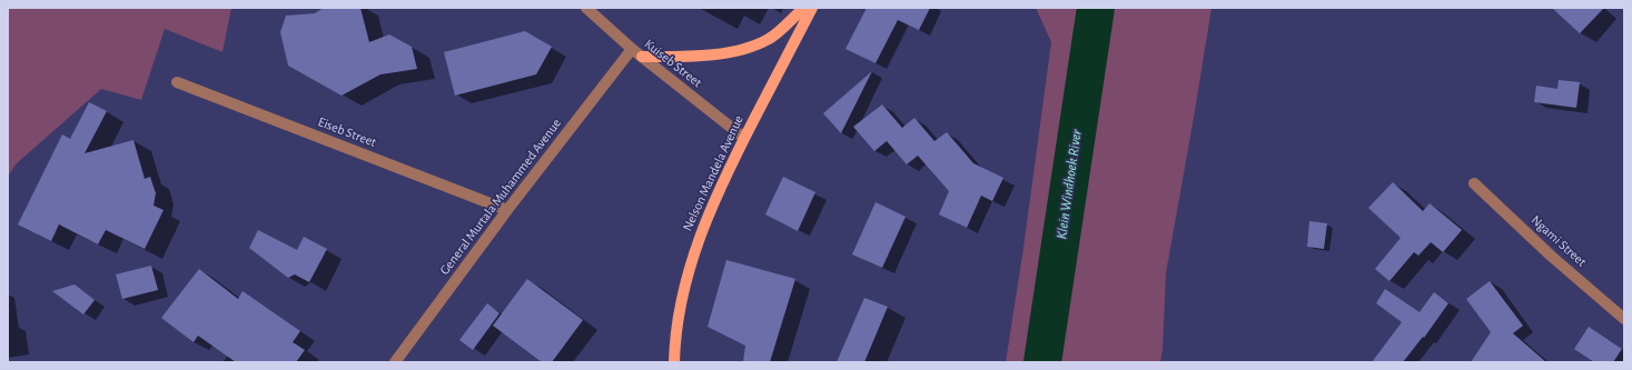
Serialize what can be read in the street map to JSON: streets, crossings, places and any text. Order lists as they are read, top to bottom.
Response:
{
  "streets": {
    "main road": ["Nelson Mandela Avenue"],
    "street": [
      "Kuiseb Street",
      "Eiseb Street",
      "General Murtala Muhammed Avenue",
      "Ngami Street"
    ]
  },
  "crossings": [
    ["Kuiseb Street", "Nelson Mandela Avenue"],
    ["Kuiseb Street", "General Murtala Muhammed Avenue"],
    ["Eiseb Street", "General Murtala Muhammed Avenue"]
  ],
  "water": ["Klein Windhoek River"]
}
